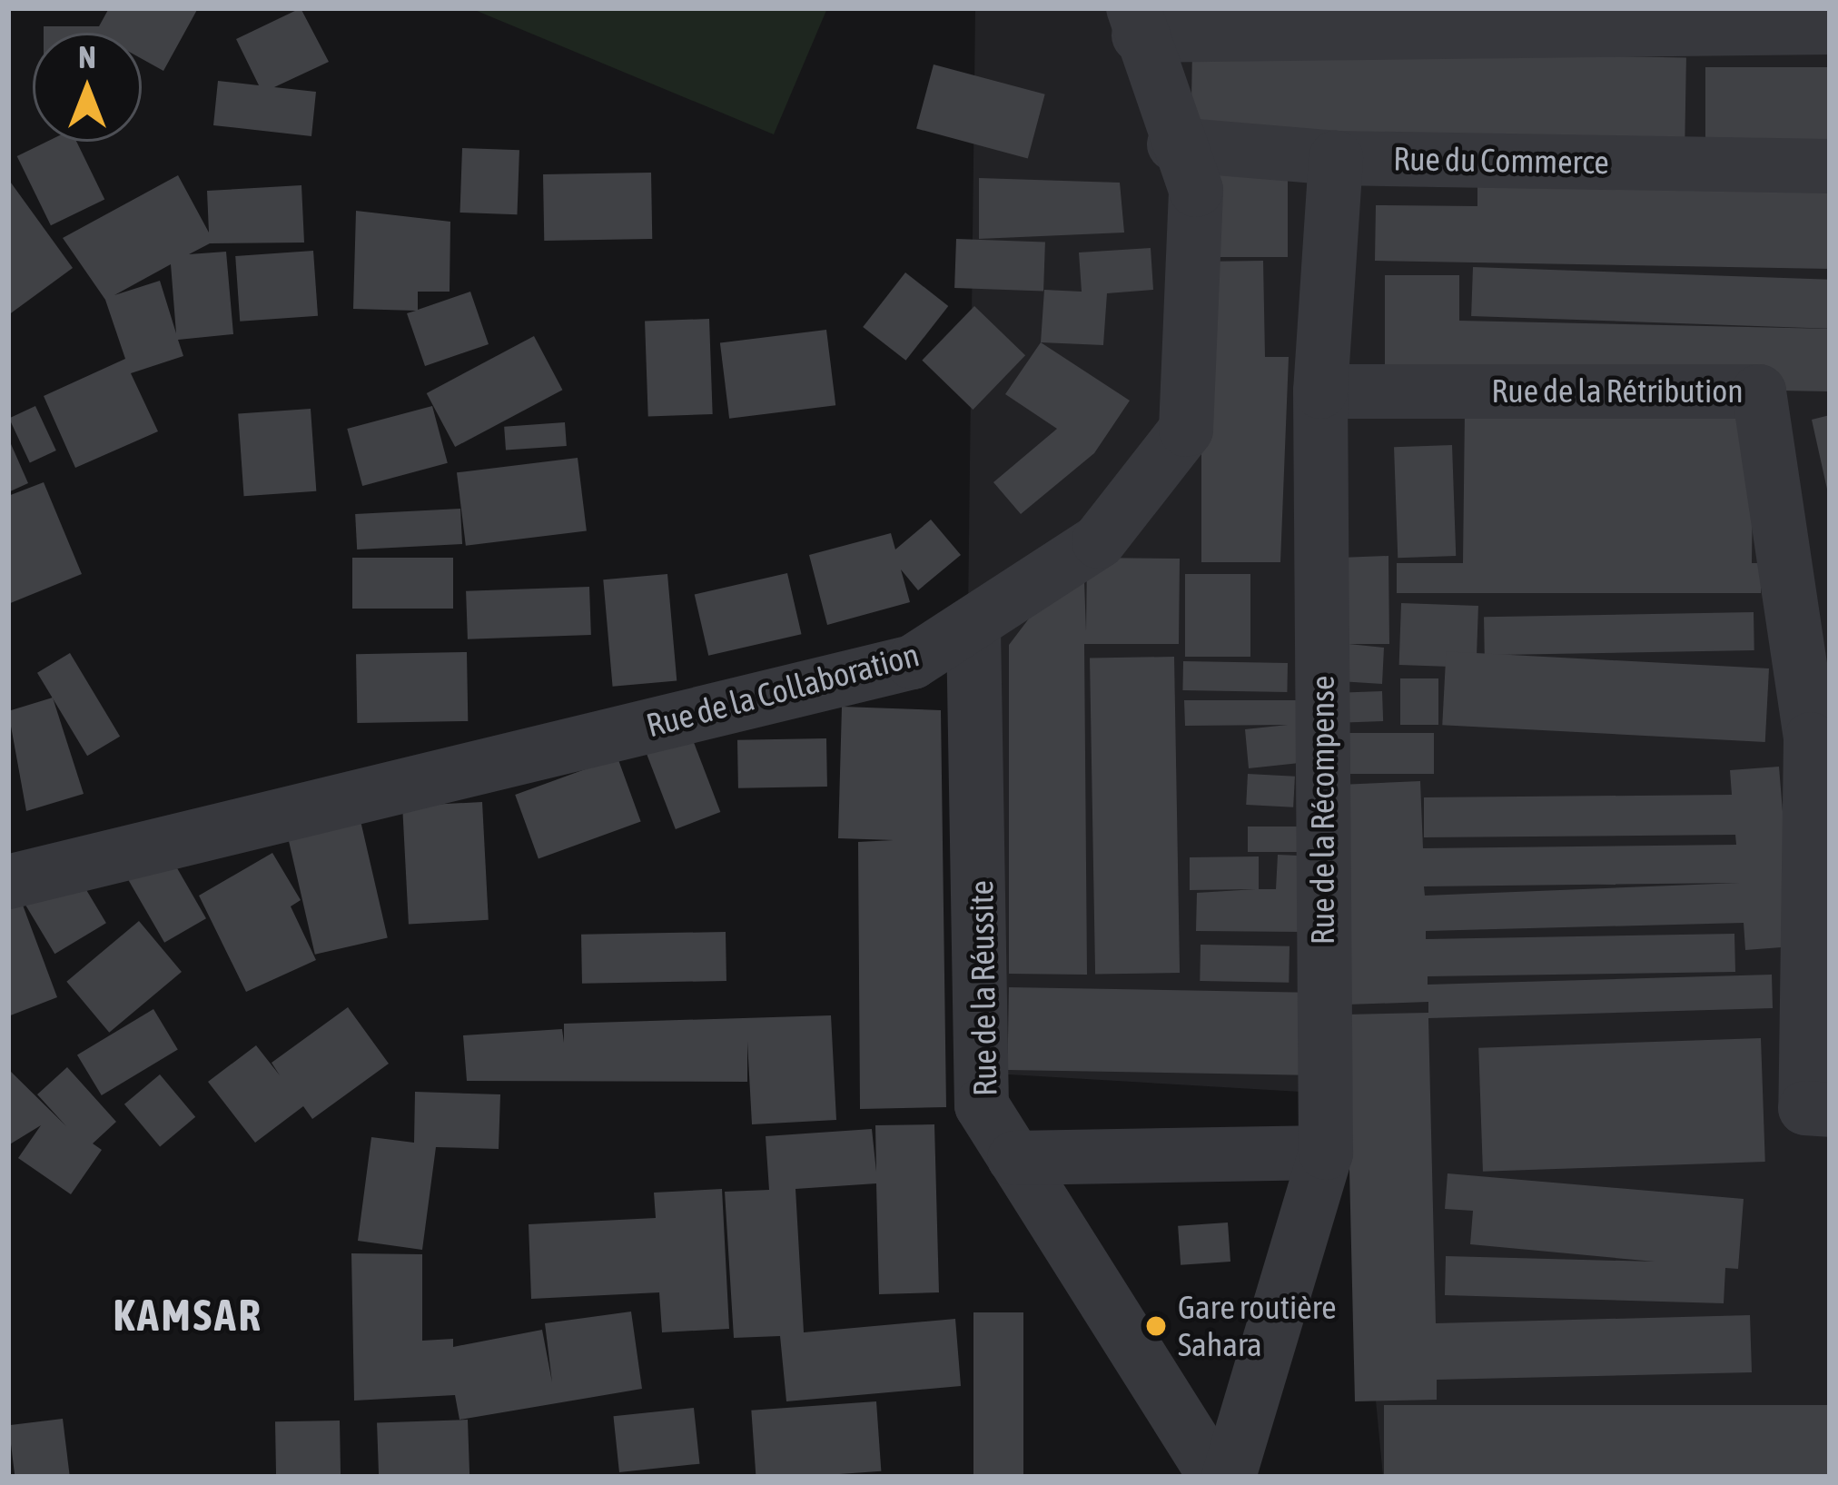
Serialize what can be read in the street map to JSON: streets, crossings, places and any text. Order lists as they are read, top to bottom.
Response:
{
  "streets": {
    "street": [
      "Rue du Commerce",
      "Rue de la Rétribution",
      "Rue de la Collaboration",
      "Rue de la Récompense",
      "Rue de la Réussite"
    ]
  },
  "crossings": [
    ["Rue du Commerce", "Rue de la Collaboration"],
    ["Rue du Commerce", "Rue de la Récompense"],
    ["Rue de la Rétribution", "Rue de la Récompense"],
    ["Rue de la Collaboration", "Rue de la Réussite"]
  ],
  "districts": ["KAMSAR"],
  "places": ["Gare routière Sahara"],
  "north": "top"
}
